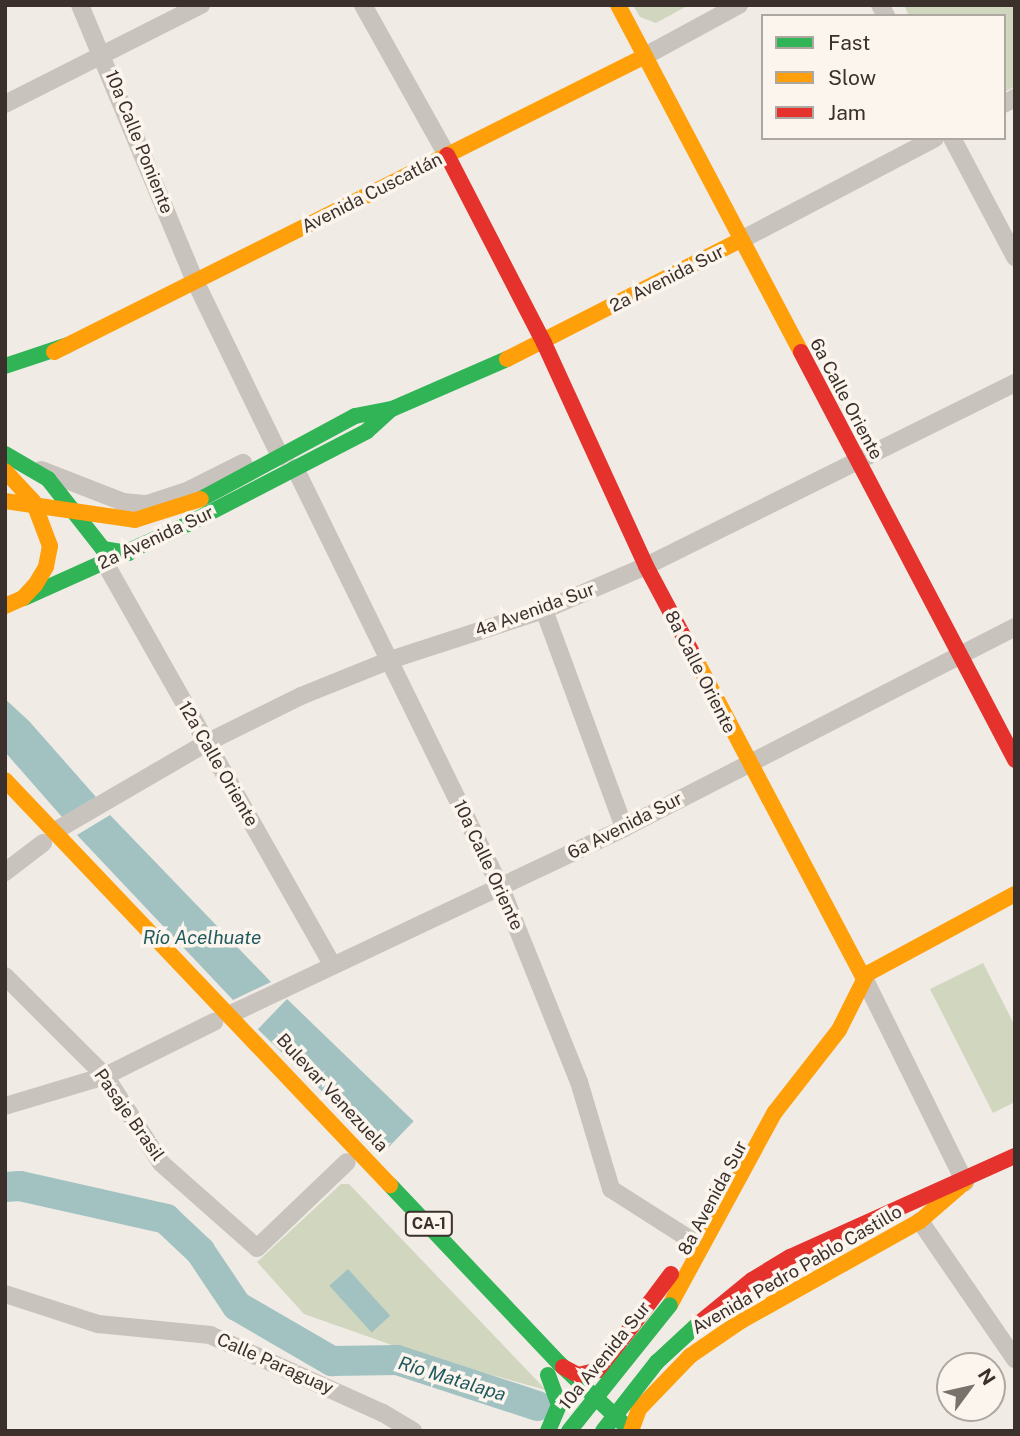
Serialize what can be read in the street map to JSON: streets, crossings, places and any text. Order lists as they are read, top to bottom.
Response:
{
  "streets": {
    "main road": [
      "Avenida Cuscatlán",
      "2a Avenida Sur",
      "6a Calle Oriente",
      "8a Calle Oriente",
      "Bulevar Venezuela",
      "8a Avenida Sur",
      "CA-1",
      "Avenida Pedro Pablo Castillo",
      "10a Avenida Sur"
    ],
    "street": [
      "10a Calle Poniente",
      "4a Avenida Sur",
      "12a Calle Oriente",
      "6a Avenida Sur",
      "10a Calle Oriente",
      "Pasaje Brasil",
      "Calle Paraguay"
    ]
  },
  "crossings": [
    ["10a Calle Poniente", "Avenida Cuscatlán"],
    ["Avenida Cuscatlán", "6a Calle Oriente"],
    ["Avenida Cuscatlán", "8a Calle Oriente"],
    ["2a Avenida Sur", "6a Calle Oriente"],
    ["2a Avenida Sur", "8a Calle Oriente"],
    ["2a Avenida Sur", "12a Calle Oriente"],
    ["2a Avenida Sur", "10a Calle Oriente"],
    ["6a Calle Oriente", "4a Avenida Sur"],
    ["6a Calle Oriente", "6a Avenida Sur"],
    ["4a Avenida Sur", "8a Calle Oriente"],
    ["4a Avenida Sur", "12a Calle Oriente"],
    ["4a Avenida Sur", "10a Calle Oriente"],
    ["4a Avenida Sur", "Bulevar Venezuela"],
    ["8a Calle Oriente", "6a Avenida Sur"],
    ["8a Calle Oriente", "Avenida Pedro Pablo Castillo"],
    ["12a Calle Oriente", "6a Avenida Sur"],
    ["6a Avenida Sur", "10a Calle Oriente"],
    ["6a Avenida Sur", "Bulevar Venezuela"],
    ["6a Avenida Sur", "Pasaje Brasil"],
    ["10a Calle Oriente", "8a Avenida Sur"],
    ["Bulevar Venezuela", "Pasaje Brasil"],
    ["Bulevar Venezuela", "8a Avenida Sur"],
    ["Bulevar Venezuela", "Avenida Pedro Pablo Castillo"],
    ["Bulevar Venezuela", "10a Avenida Sur"],
    ["8a Avenida Sur", "10a Avenida Sur"]
  ],
  "water": ["Río Acelhuate", "Río Matalapa"],
  "legend": ["Fast", "Slow", "Jam"],
  "north": "top right"
}
